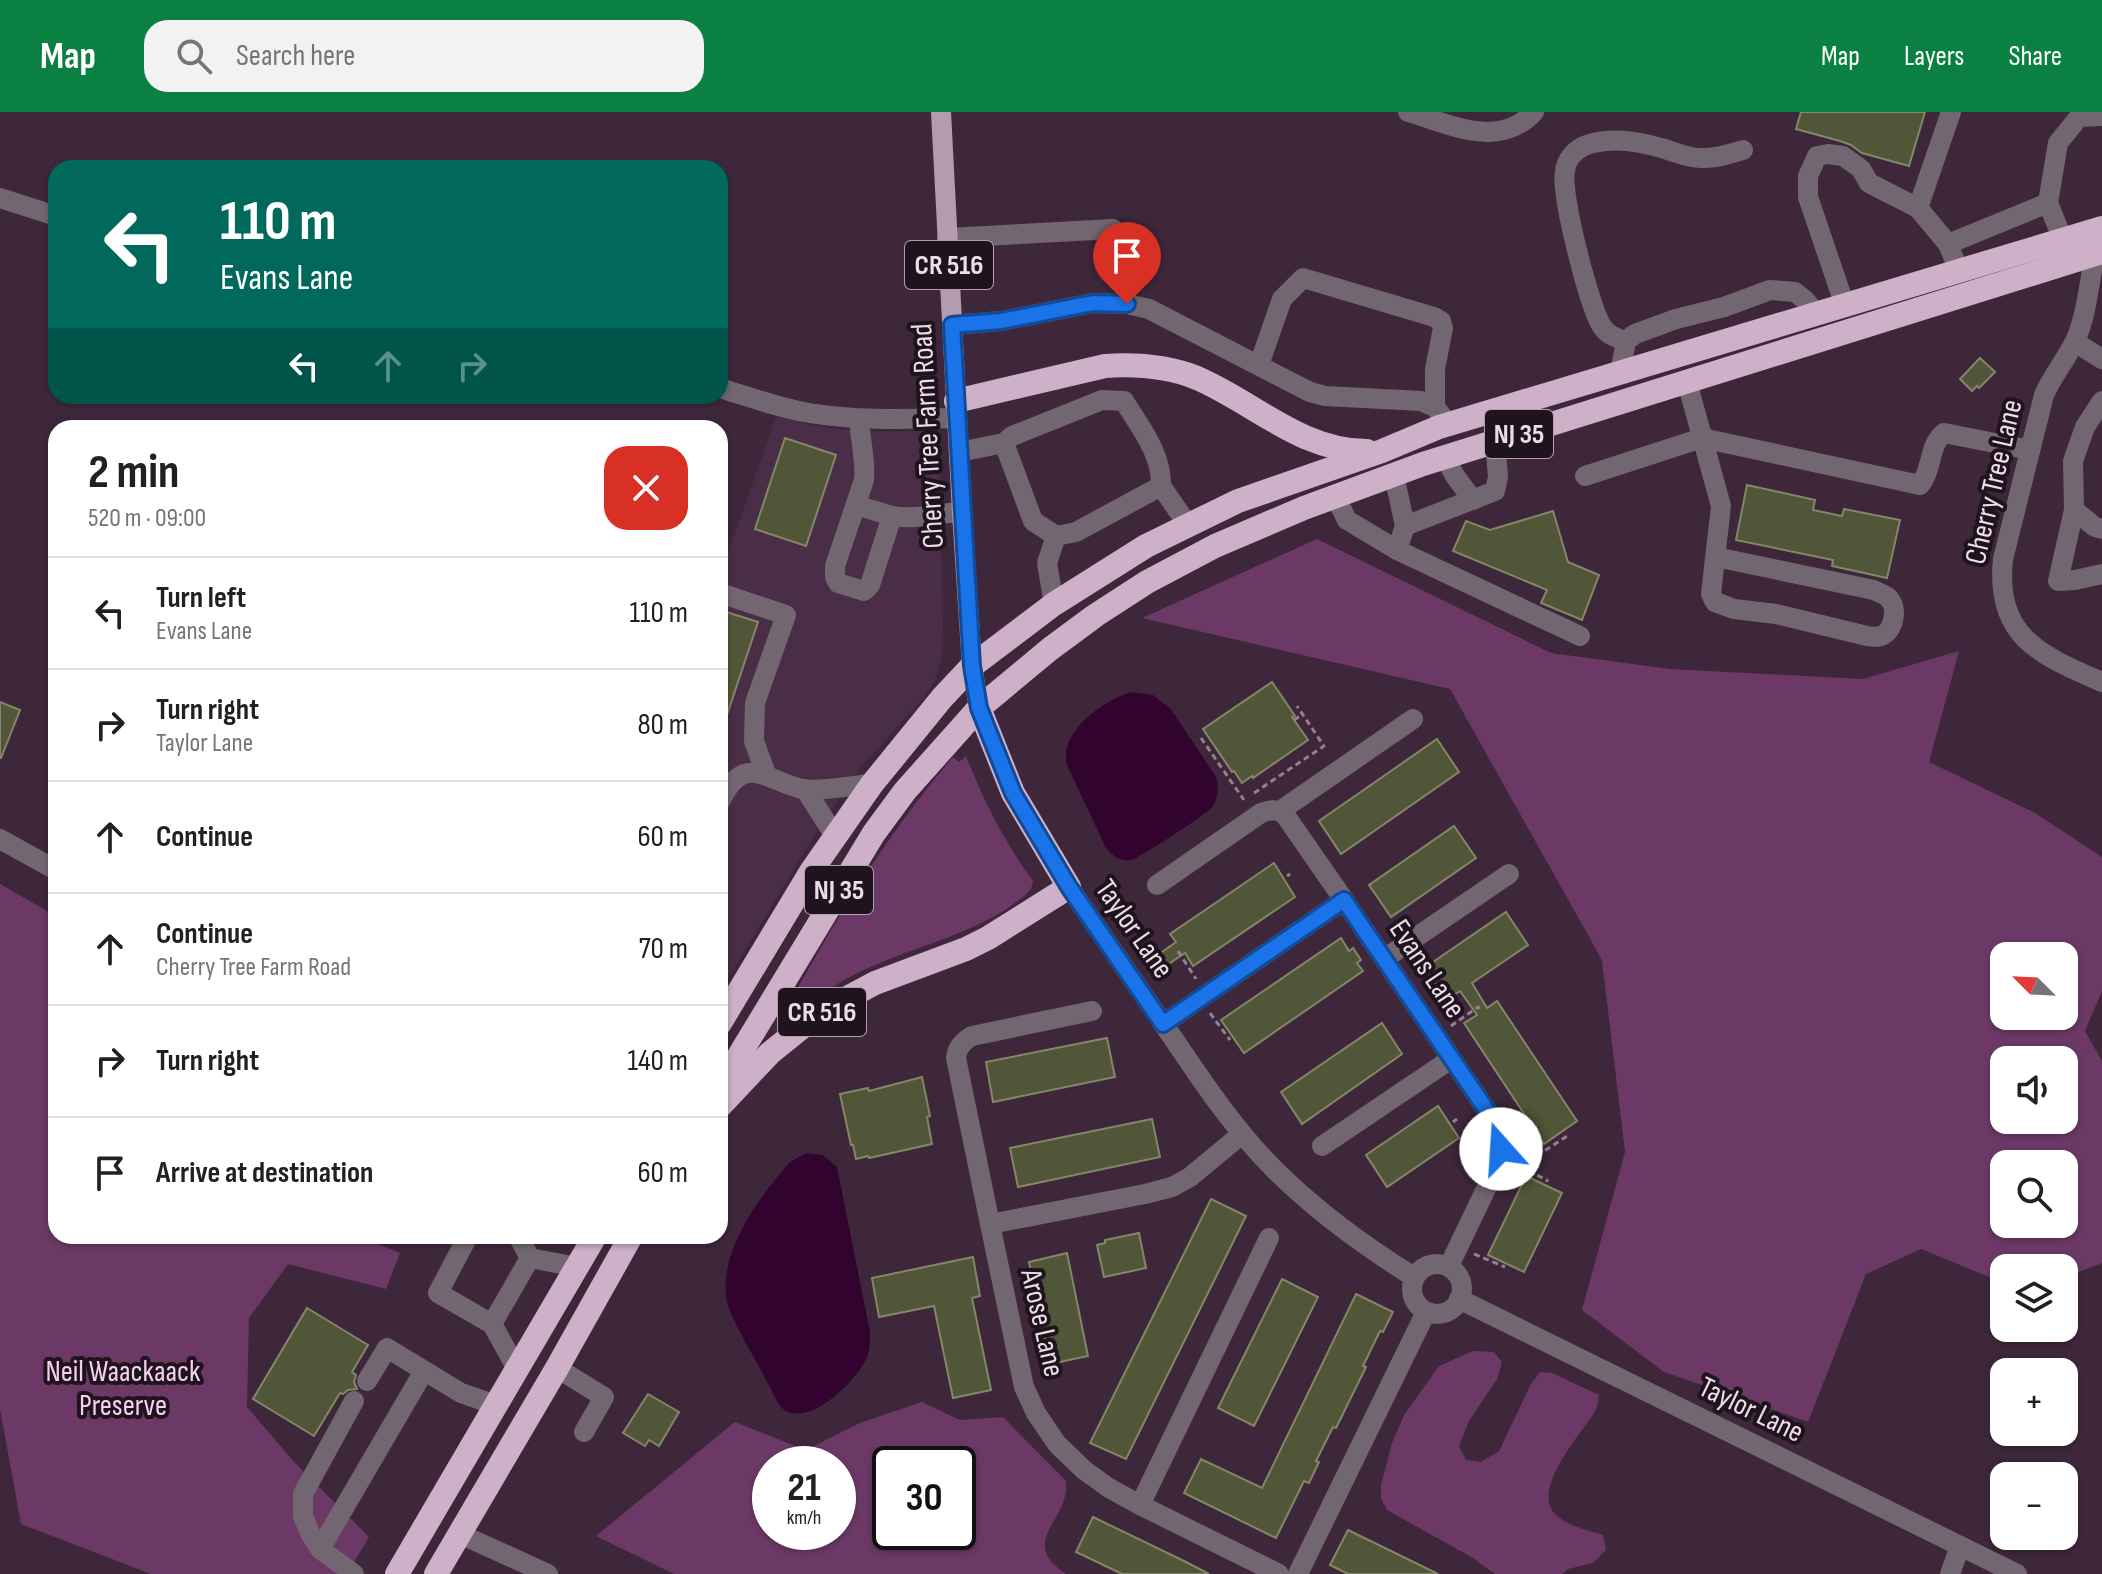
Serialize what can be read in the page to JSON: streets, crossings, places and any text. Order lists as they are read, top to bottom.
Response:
{
  "streets": {
    "highway": ["CR 516", "NJ 35"],
    "main road": ["Cherry Tree Farm Road"],
    "street": [
      "Cherry Tree Lane",
      "Taylor Lane",
      "Evans Lane",
      "Arose Lane"
    ]
  },
  "crossings": [
    ["CR 516", "NJ 35"],
    ["CR 516", "Cherry Tree Farm Road"],
    ["CR 516", "Taylor Lane"],
    ["NJ 35", "Cherry Tree Farm Road"],
    ["NJ 35", "Cherry Tree Lane"],
    ["Taylor Lane", "Evans Lane"]
  ],
  "parks": ["Neil Waackaack Preserve"],
  "north": "top left",
  "page": {
    "header": "Map",
    "search": "Search here",
    "nav": ["Map", "Layers", "Share"],
    "turn": ["110 m", "Evans Lane"],
    "heading": ["2 min", "520 m · 09:00"],
    "list": [
      {
        "name": "Turn left",
        "note": "Evans Lane",
        "value": "110 m"
      },
      {
        "name": "Turn right",
        "note": "Taylor Lane",
        "value": "80 m"
      },
      {
        "name": "Continue",
        "value": "60 m"
      },
      {
        "name": "Continue",
        "note": "Cherry Tree Farm Road",
        "value": "70 m"
      },
      {
        "name": "Turn right",
        "value": "140 m"
      },
      {
        "name": "Arrive at destination",
        "value": "60 m"
      }
    ],
    "map_buttons": ["+", "−"],
    "speed": "21 km/h",
    "limit": "30"
  }
}
